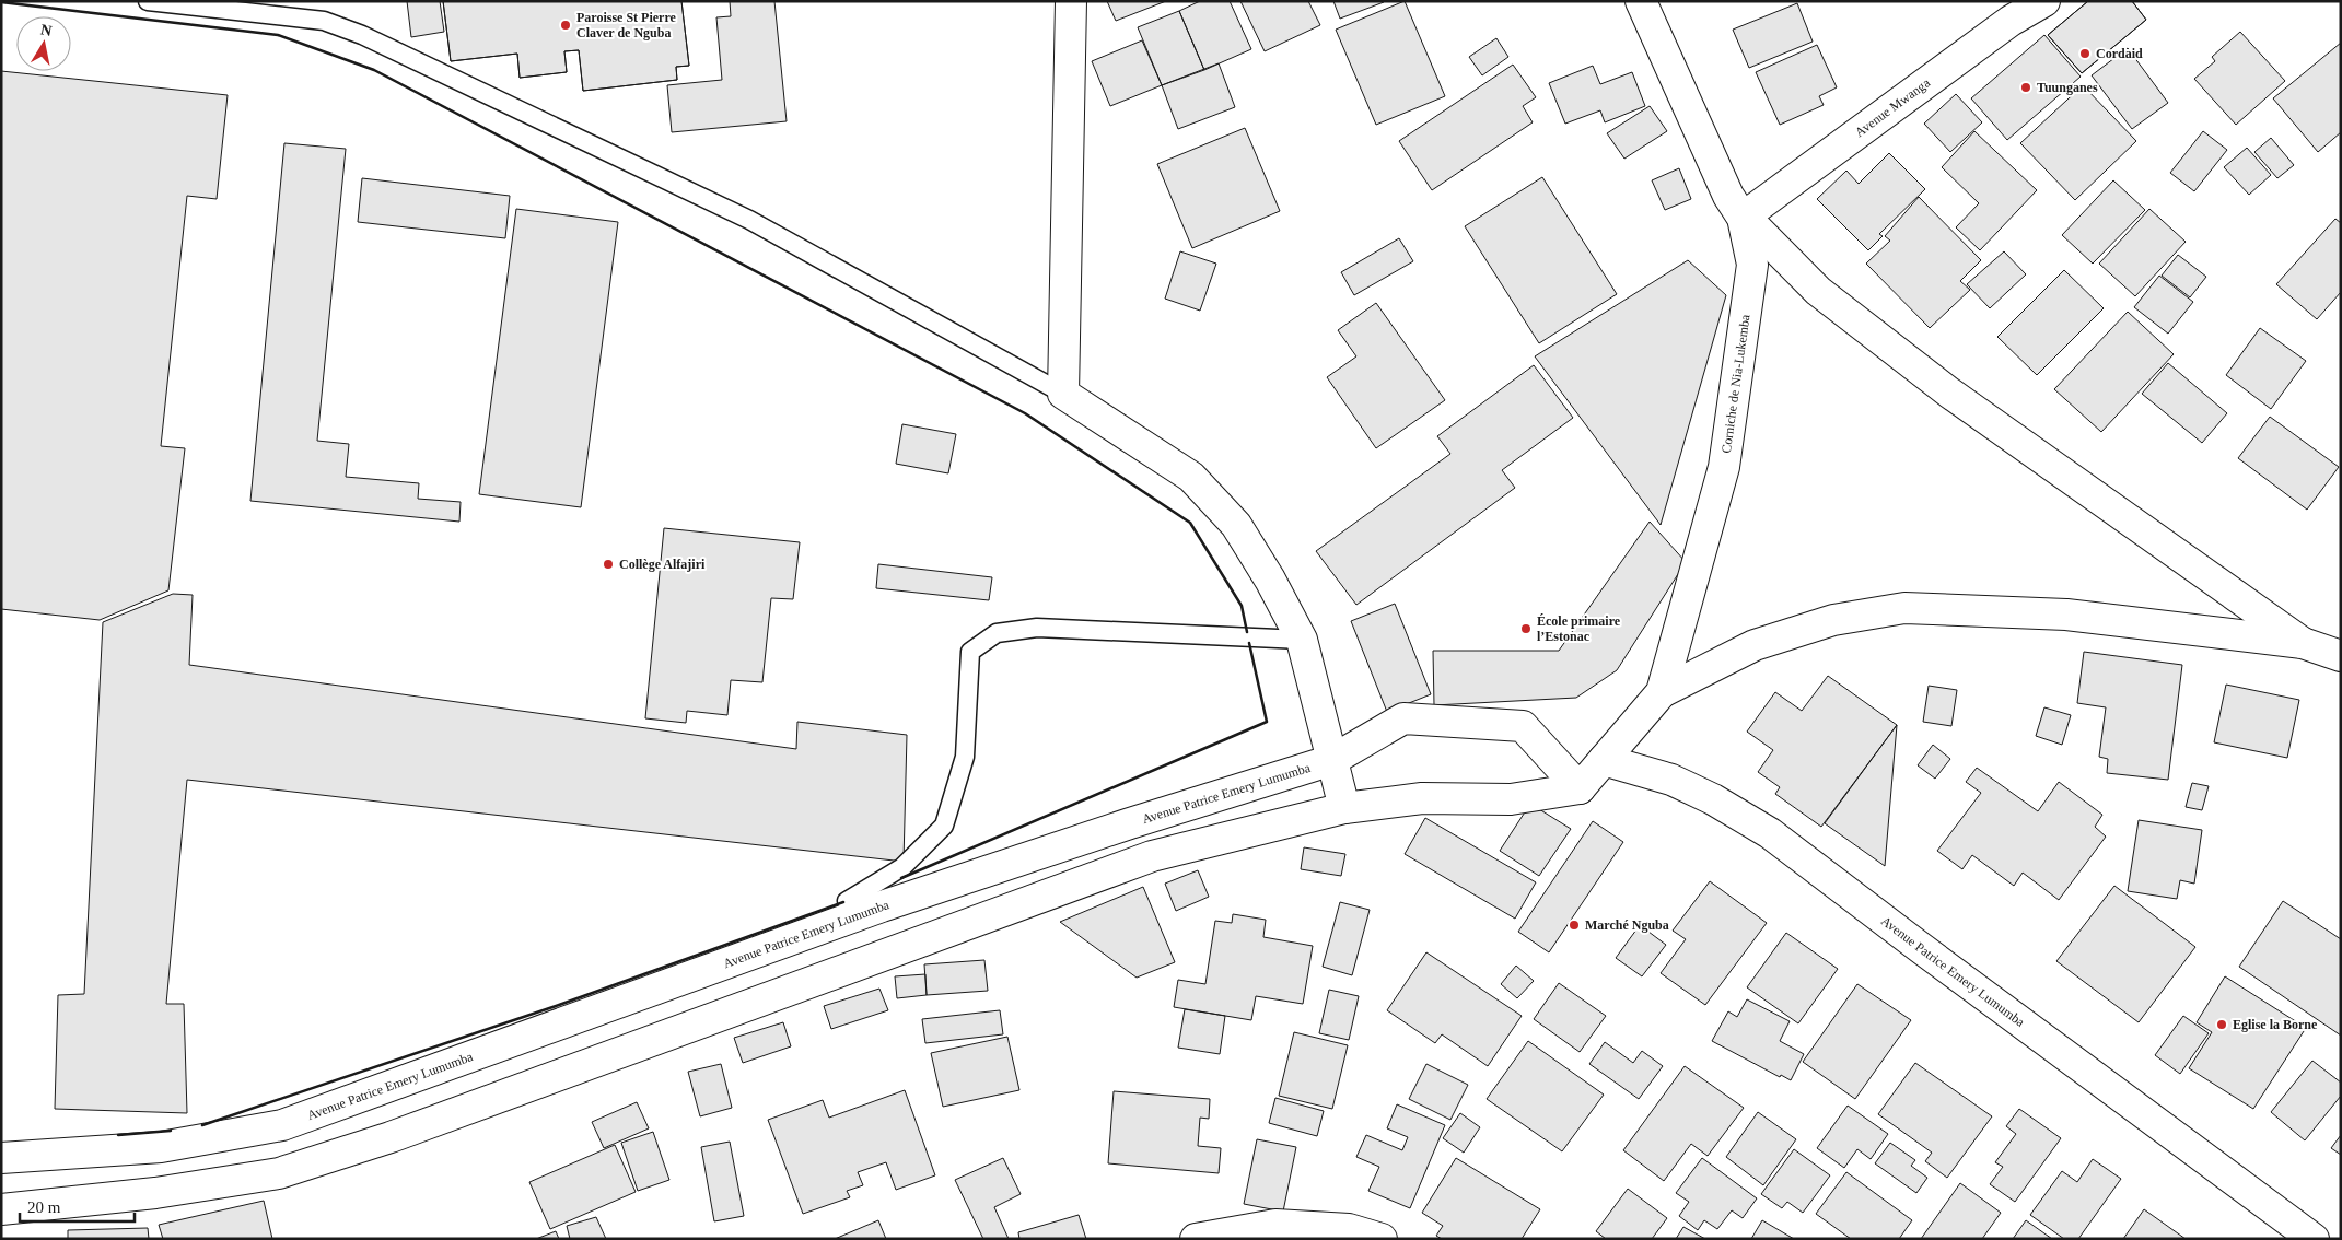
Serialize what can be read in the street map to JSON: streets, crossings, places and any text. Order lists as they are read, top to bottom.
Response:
{
  "streets": {
    "main road": ["Avenue Mwanga", "Corniche de Nia-Lukemba", "Avenue Patrice Emery Lumumba"]
  },
  "crossings": [
    ["Avenue Mwanga", "Corniche de Nia-Lukemba"],
    ["Corniche de Nia-Lukemba", "Avenue Patrice Emery Lumumba"]
  ],
  "places": [
    "Paroisse St Pierre Claver de Nguba",
    "Cordaid",
    "Tuunganes",
    "Collège Alfajiri",
    "École primaire l’Estonac",
    "Marché Nguba",
    "Eglise la Borne"
  ],
  "scale_bar": "20 m",
  "north": "top"
}
